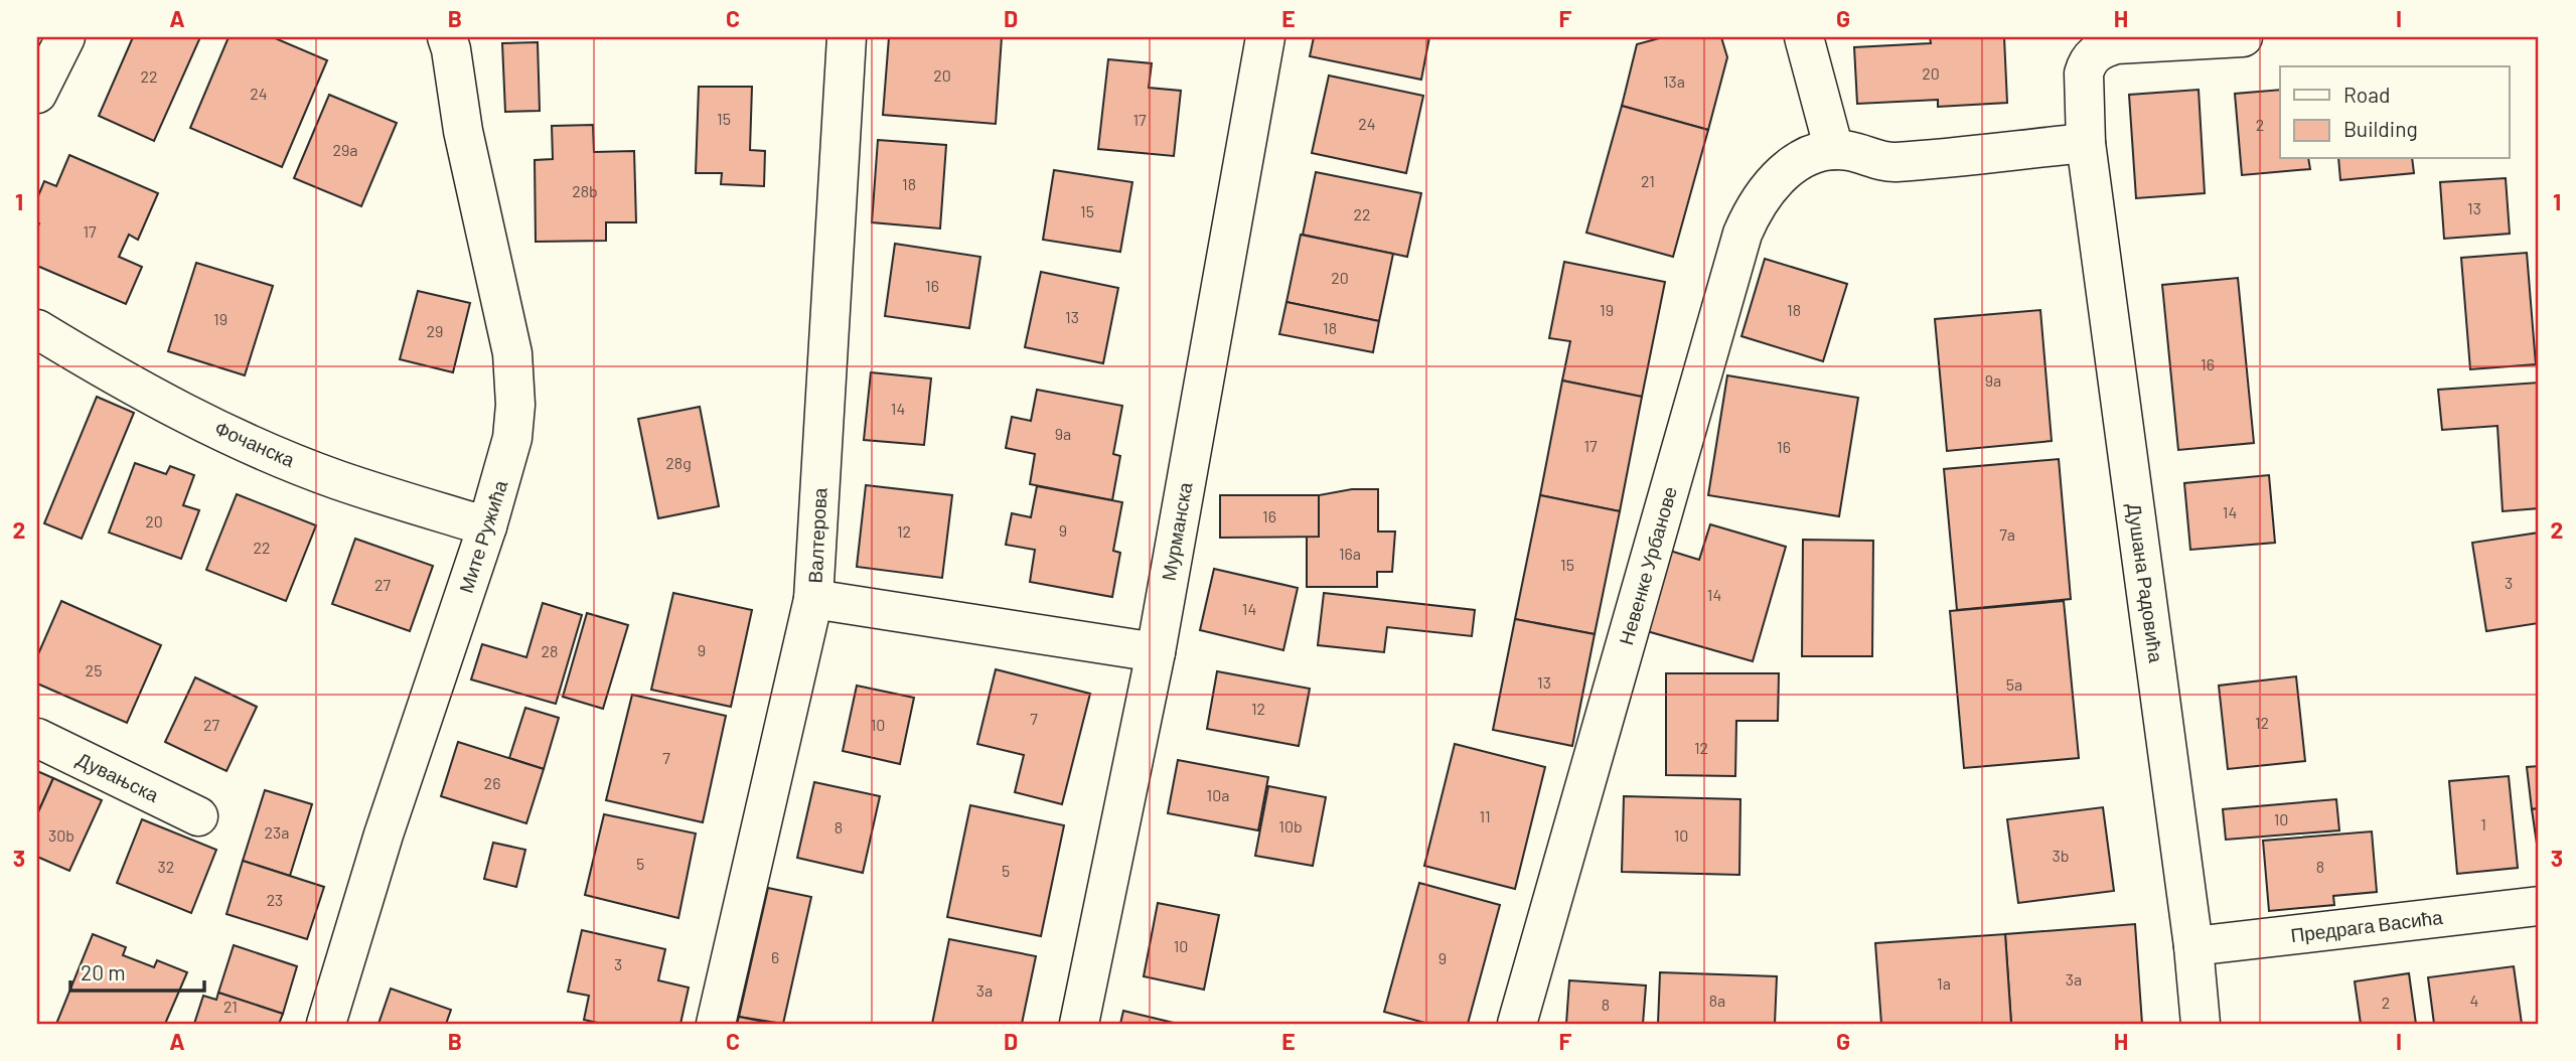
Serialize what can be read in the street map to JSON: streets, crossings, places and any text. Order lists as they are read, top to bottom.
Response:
{
  "streets": {
    "street": [
      "Фочанска",
      "Мурманска",
      "Валтерова",
      "Мите Ружића",
      "Невенке Урбанове",
      "Душана Радовића",
      "Дувањска",
      "Предрага Васића"
    ]
  },
  "crossings": [
    ["Фочанска", "Мите Ружића"],
    ["Душана Радовића", "Предрага Васића"]
  ],
  "house_numbers": [
    "20",
    "20",
    "22",
    "13a",
    "24",
    "15",
    "17",
    "24",
    "2",
    "29a",
    "21",
    "18",
    "28b",
    "13",
    "15",
    "22",
    "17",
    "20",
    "16",
    "19",
    "18",
    "13",
    "19",
    "18",
    "29",
    "16",
    "9a",
    "14",
    "9a",
    "17",
    "16",
    "28g",
    "14",
    "16",
    "20",
    "9",
    "12",
    "7a",
    "22",
    "16a",
    "15",
    "3",
    "27",
    "14",
    "14",
    "9",
    "28",
    "25",
    "13",
    "5a",
    "12",
    "7",
    "12",
    "27",
    "10",
    "12",
    "7",
    "26",
    "10a",
    "11",
    "10",
    "1",
    "10b",
    "8",
    "23a",
    "30b",
    "10",
    "3b",
    "5",
    "32",
    "8",
    "5",
    "23",
    "10",
    "6",
    "9",
    "3",
    "3a",
    "1a",
    "3a",
    "8a",
    "4",
    "2",
    "8",
    "21"
  ],
  "legend": ["Road", "Building"],
  "scale_bar": "20 m",
  "grid": {
    "columns": [
      "A",
      "B",
      "C",
      "D",
      "E",
      "F",
      "G",
      "H",
      "I"
    ],
    "rows": ["1", "2", "3"]
  }
}
